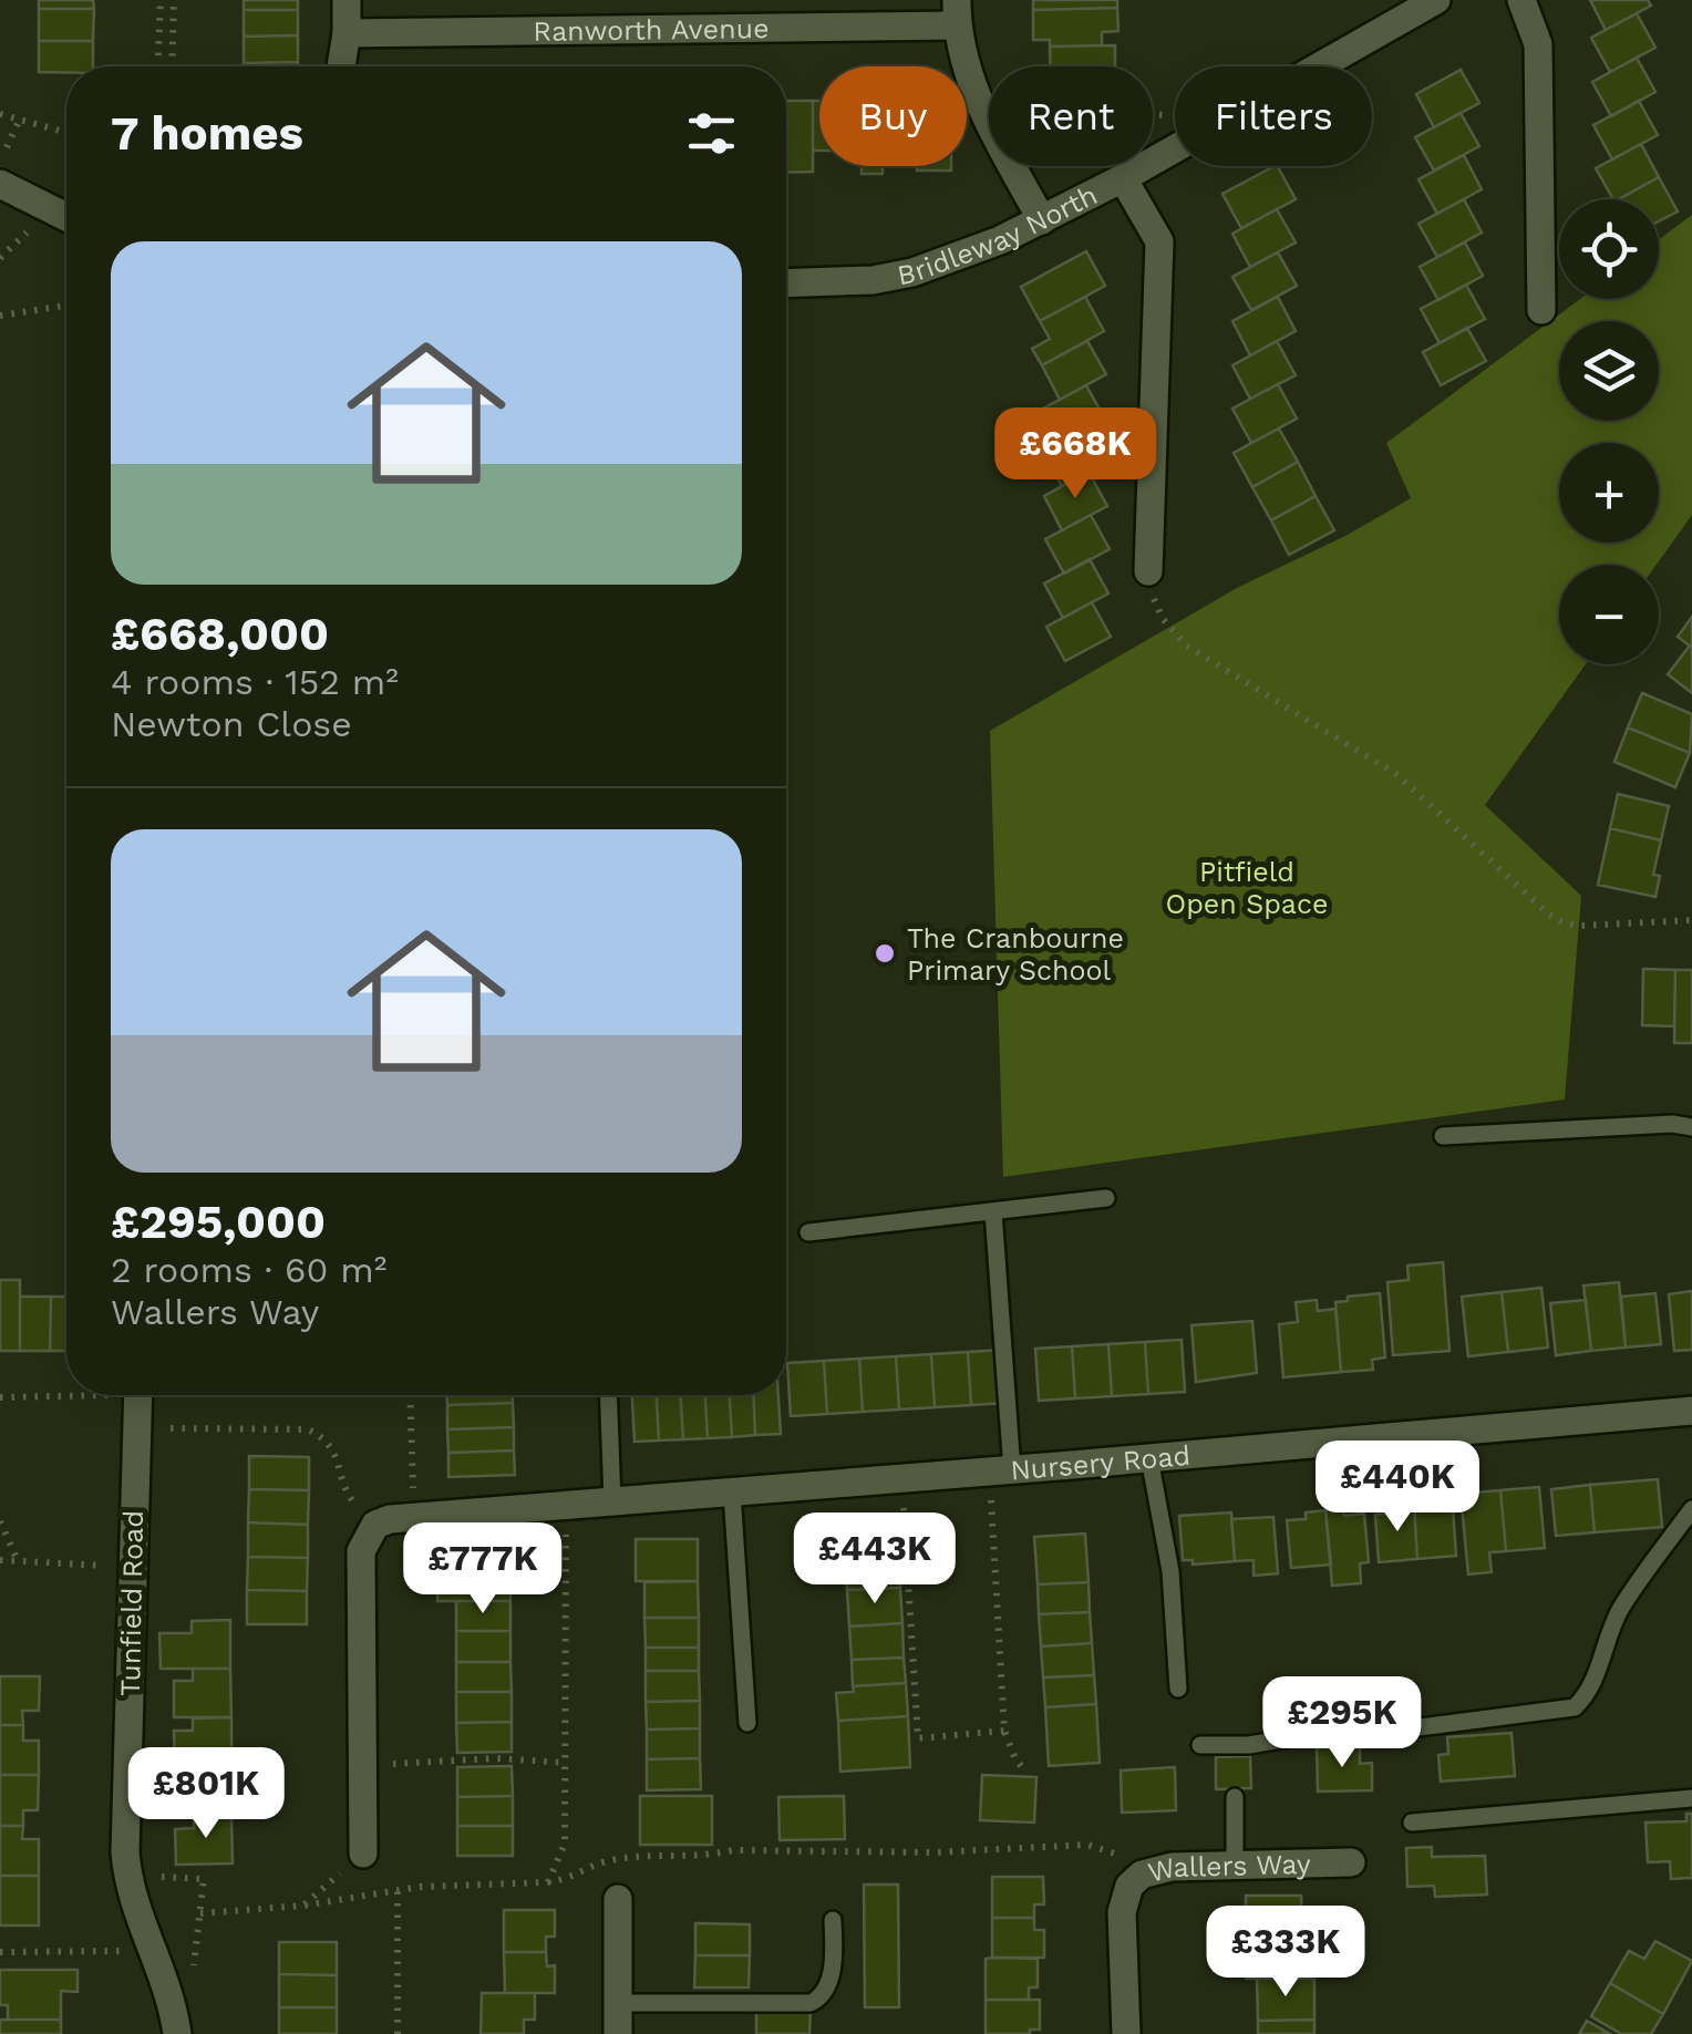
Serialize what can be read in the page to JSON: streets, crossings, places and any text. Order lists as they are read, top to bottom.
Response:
{
  "streets": {
    "street": [
      "Ranworth Avenue",
      "Bridleway North",
      "Nursery Road",
      "Tunfield Road",
      "Wallers Way"
    ]
  },
  "crossings": [
    ["Ranworth Avenue", "Bridleway North"]
  ],
  "parks": ["Pitfield Open Space"],
  "places": ["The Cranbourne Primary School"],
  "page": {
    "chip": ["Buy", "Rent", "Filters"],
    "heading": "7 homes",
    "map_buttons": ["+", "−"],
    "list": [
      {
        "name": "£668,000",
        "note": "4 rooms · 152 m² · Newton Close"
      },
      {
        "name": "£295,000",
        "note": "2 rooms · 60 m² · Wallers Way"
      }
    ],
    "price": [
      "£668K",
      "£440K",
      "£443K",
      "£777K",
      "£295K",
      "£801K",
      "£333K"
    ]
  }
}
